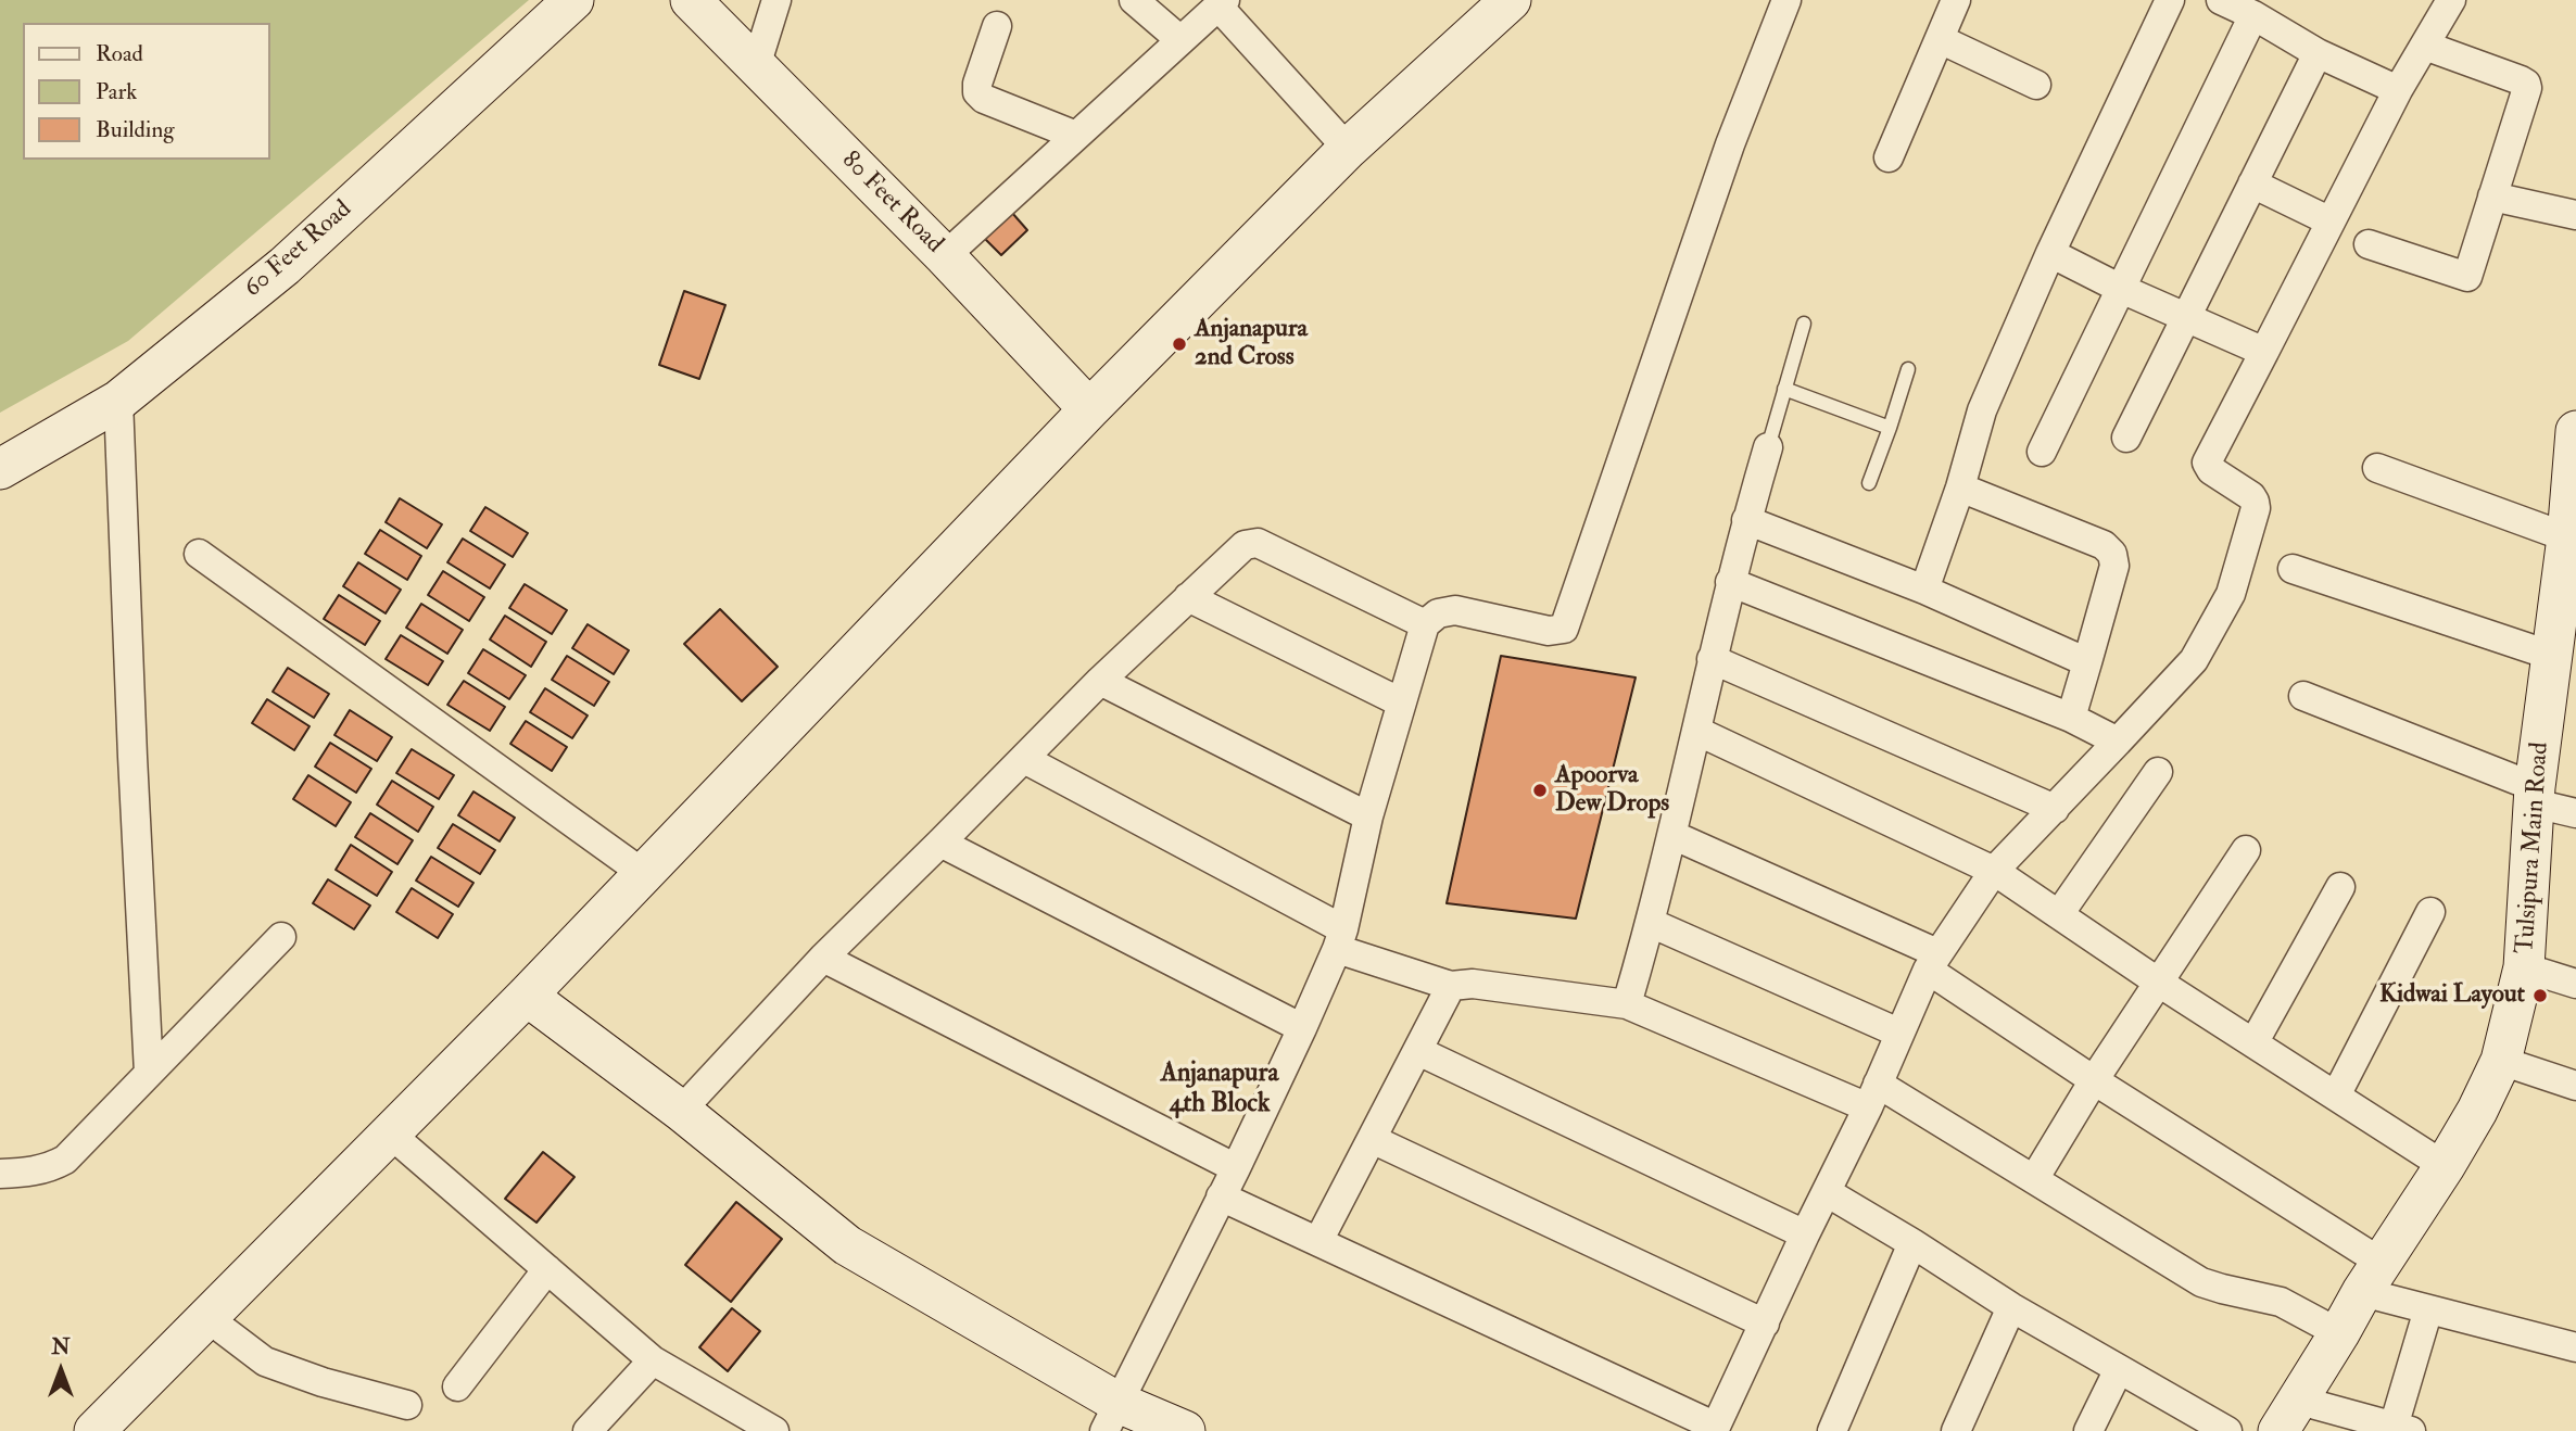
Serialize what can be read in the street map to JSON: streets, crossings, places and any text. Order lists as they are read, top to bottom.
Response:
{
  "streets": {
    "street": ["80 Feet Road", "60 Feet Road", "Tulsipura Main Road"]
  },
  "districts": ["Anjanapura 4th Block"],
  "places": ["Anjanapura 2nd Cross", "Apoorva Dew Drops", "Kidwai Layout"],
  "legend": ["Road", "Park", "Building"],
  "north": "top"
}
